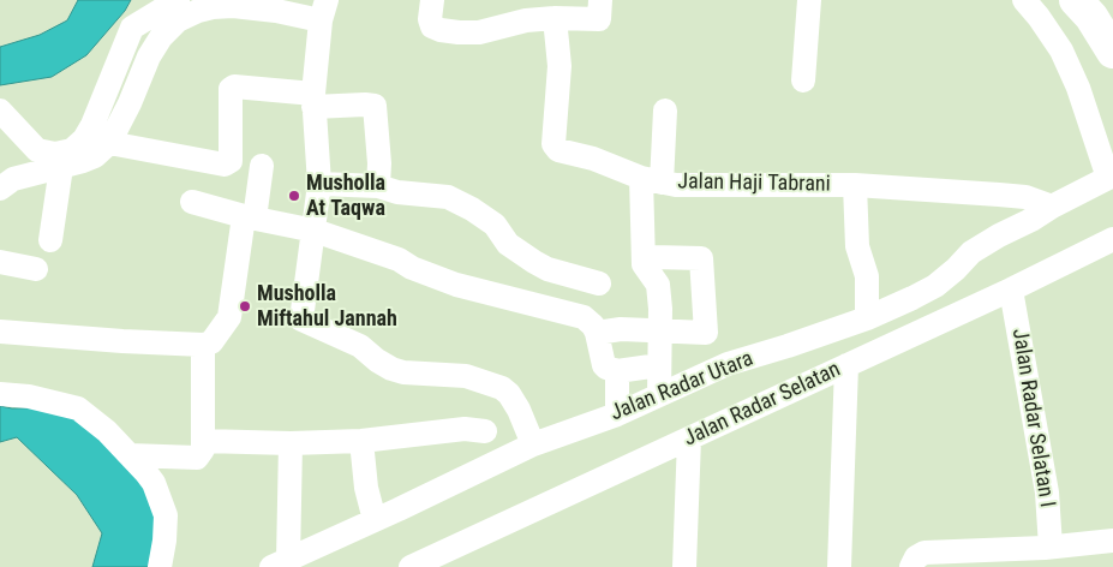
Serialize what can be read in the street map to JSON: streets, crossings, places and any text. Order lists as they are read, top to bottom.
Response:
{
  "streets": {
    "street": [
      "Jalan Haji Tabrani",
      "Jalan Radar Utara",
      "Jalan Radar Selatan",
      "Jalan Radar Selatan I"
    ]
  },
  "crossings": [
    ["Jalan Haji Tabrani", "Jalan Radar Utara"],
    ["Jalan Radar Selatan", "Jalan Radar Selatan I"]
  ],
  "places": ["Musholla At Taqwa", "Musholla Miftahul Jannah"]
}
